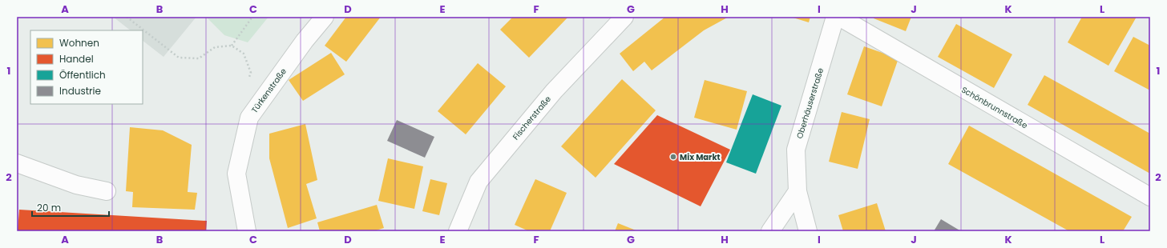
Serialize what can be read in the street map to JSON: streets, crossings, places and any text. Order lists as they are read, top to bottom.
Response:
{
  "streets": {
    "street": [
      "Türkenstraße",
      "Oberhäuserstraße",
      "Schönbrunnstraße",
      "Fischerstraße"
    ]
  },
  "places": ["Mix Markt"],
  "legend": [
    "Wohnen",
    "Handel",
    "Öffentlich",
    "Industrie"
  ],
  "scale_bar": "20 m",
  "grid": {
    "columns": [
      "A",
      "B",
      "C",
      "D",
      "E",
      "F",
      "G",
      "H",
      "I",
      "J",
      "K",
      "L"
    ],
    "rows": ["1", "2"]
  }
}
